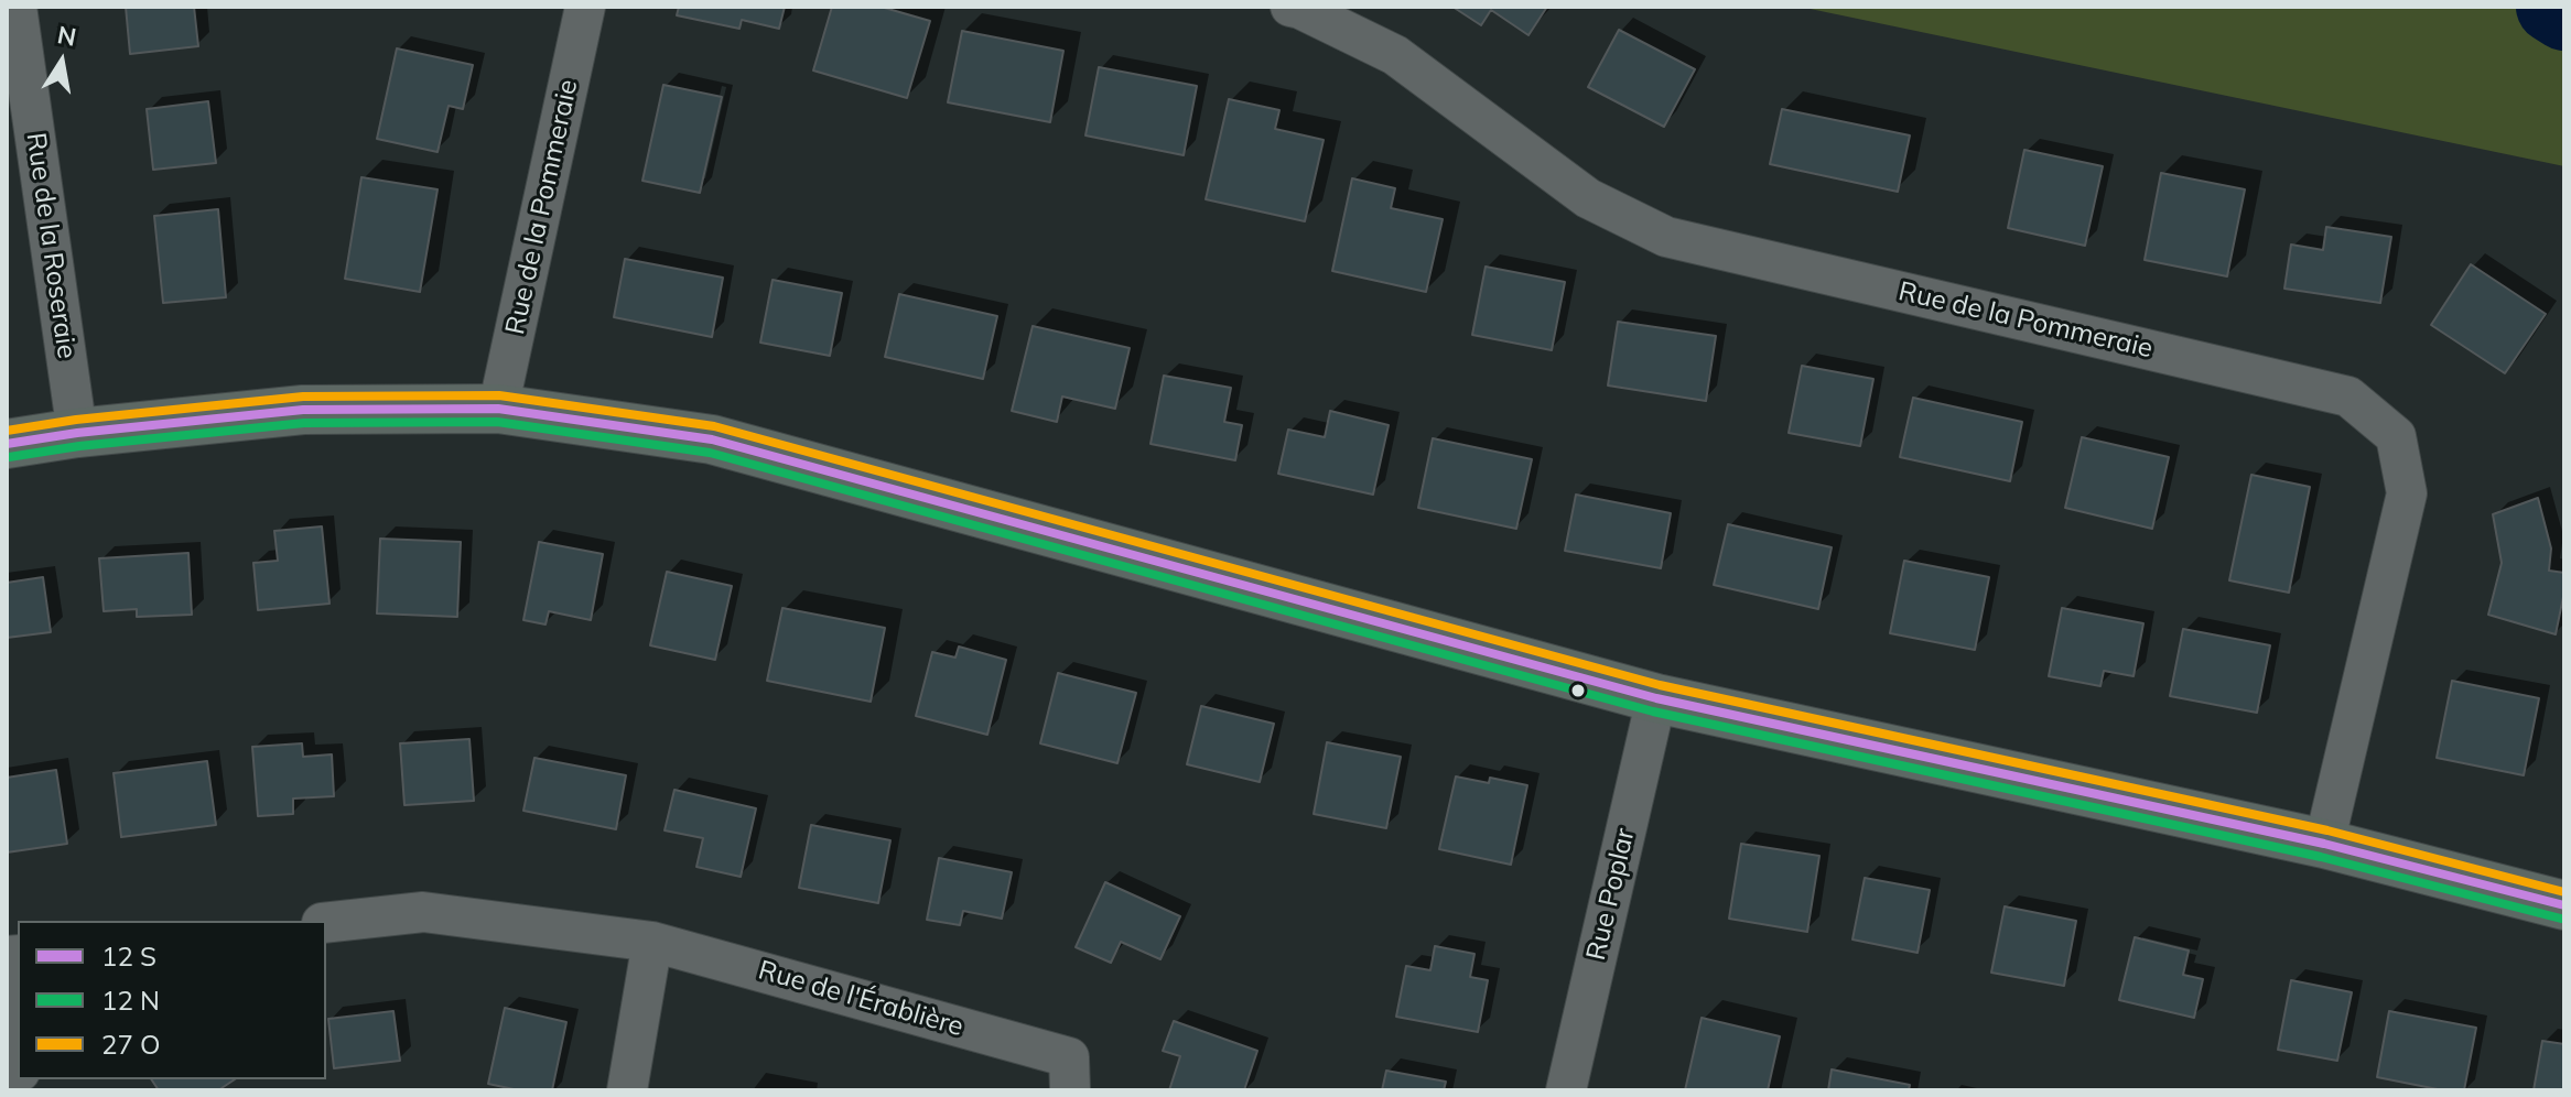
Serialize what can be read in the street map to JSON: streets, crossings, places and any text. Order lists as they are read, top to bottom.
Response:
{
  "streets": {
    "street": [
      "Rue de la Pommeraie",
      "Rue de la Roseraie",
      "Rue Poplar",
      "Rue de l'Érablière"
    ]
  },
  "legend": ["12 S", "12 N", "27 O"],
  "north": "top"
}
